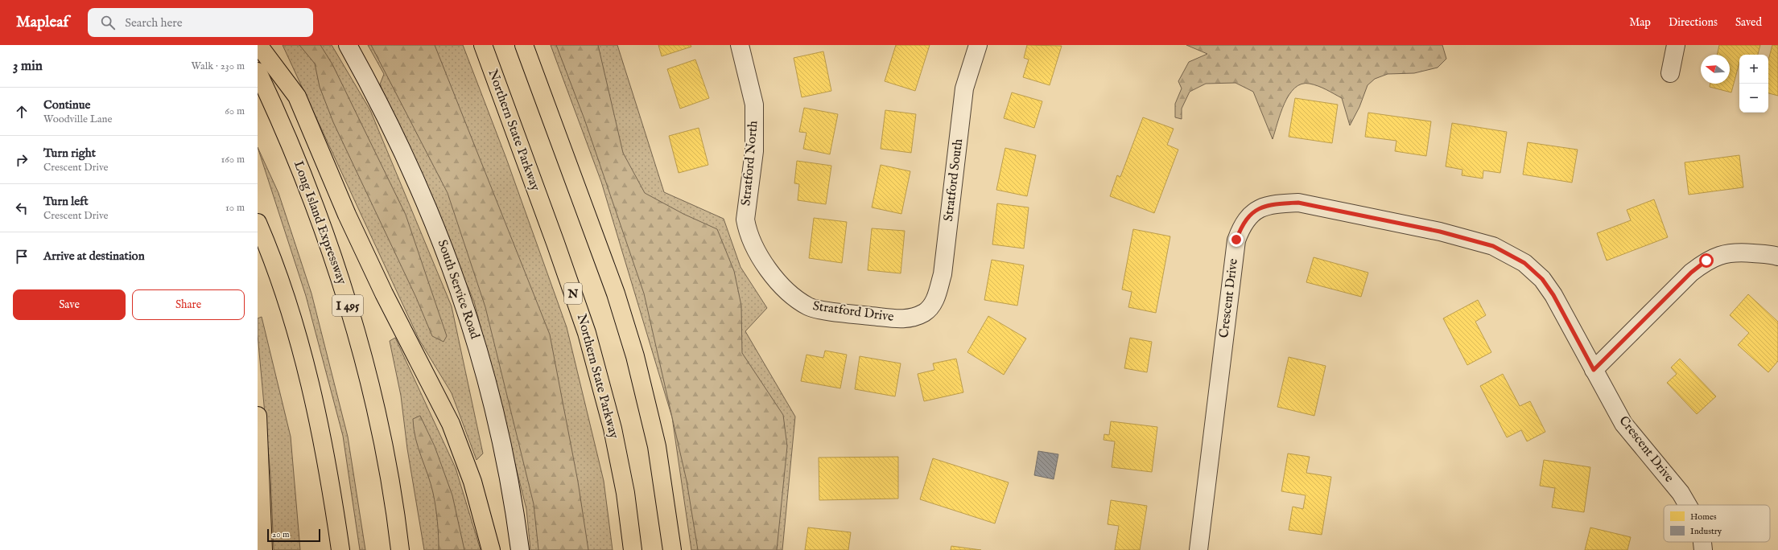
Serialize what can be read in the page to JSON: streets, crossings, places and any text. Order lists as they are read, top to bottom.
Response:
{
  "streets": {
    "highway": [
      "Northern State Parkway",
      "Long Island Expressway",
      "N",
      "I 495"
    ],
    "street": [
      "Stratford North",
      "Stratford South",
      "South Service Road",
      "Crescent Drive",
      "Stratford Drive"
    ]
  },
  "crossings": [
    ["Stratford North", "Stratford Drive"],
    ["Stratford South", "Stratford Drive"]
  ],
  "legend": ["Homes", "Industry"],
  "scale_bar": "20 m",
  "north": "left",
  "page": {
    "header": "Mapleaf",
    "search": "Search here",
    "nav": ["Map", "Directions", "Saved"],
    "heading": ["3 min", "Walk · 230 m"],
    "map_buttons": ["+", "−"],
    "list": [
      ["Continue", "Woodville Lane", "60 m"],
      ["Turn right", "Crescent Drive", "160 m"],
      ["Turn left", "Crescent Drive", "10 m"],
      "Arrive at destination"
    ],
    "buttons": ["Save", "Share"],
    "scale": "20 m"
  }
}
